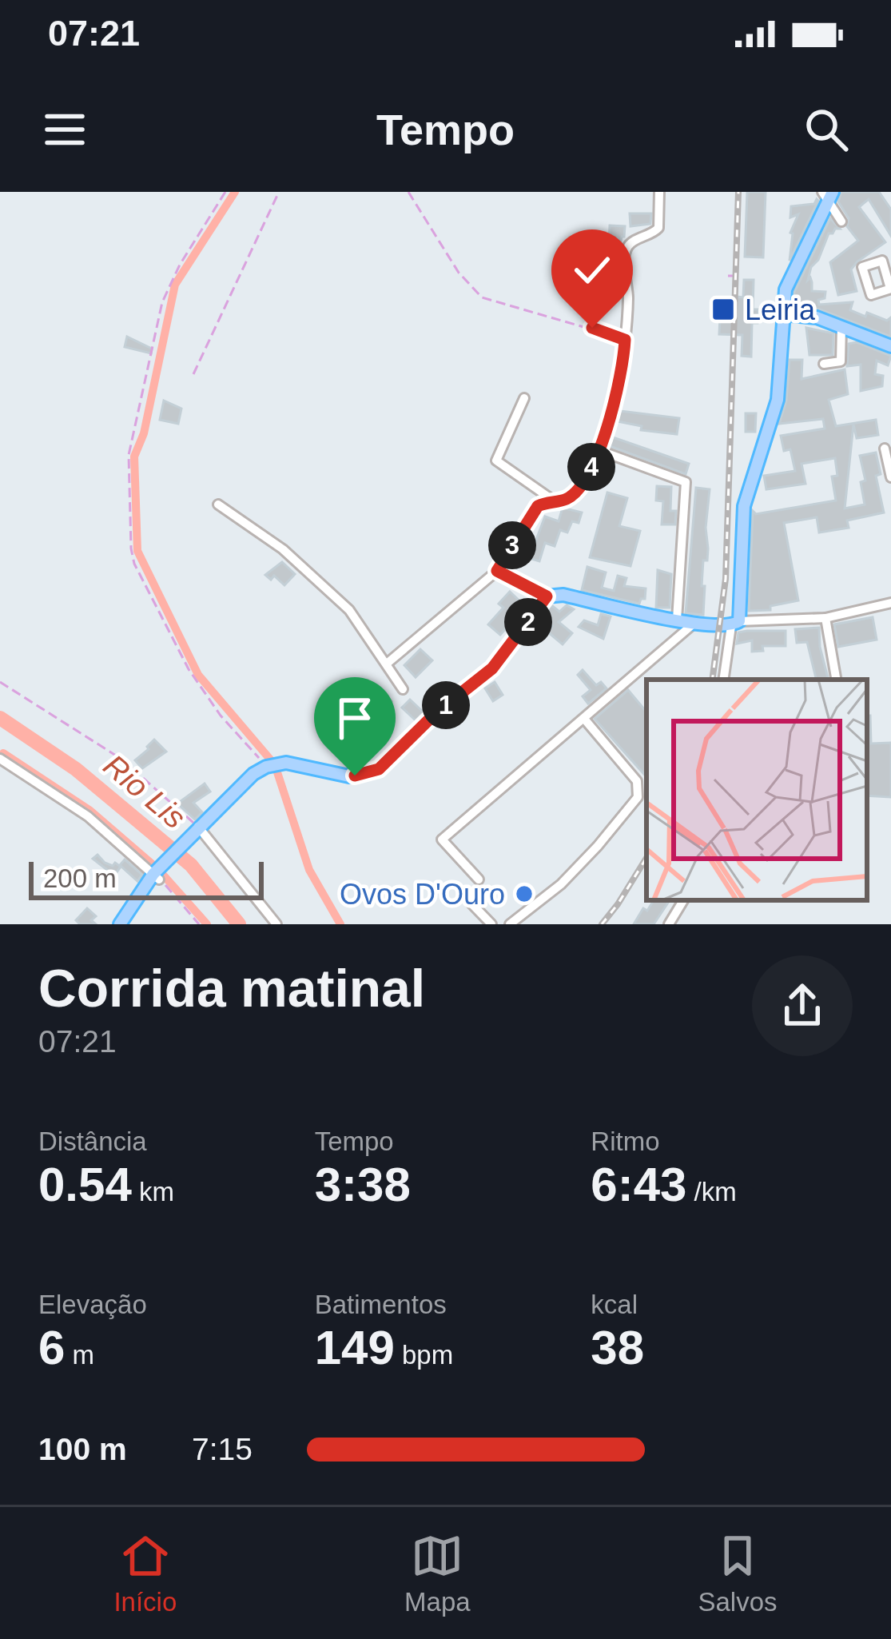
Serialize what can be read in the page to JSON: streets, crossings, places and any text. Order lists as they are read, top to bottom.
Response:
{
  "water": ["Rio Lis"],
  "places": {
    "transit": ["Leiria"],
    "other": ["Ovos D'Ouro"]
  },
  "scale_bar": "200 m",
  "page": {
    "status": "07:21",
    "header": "Tempo",
    "pins": [
      "4",
      "3",
      "2",
      "1"
    ],
    "scale": "200 m",
    "heading": ["Corrida matinal", "07:21"],
    "stats": [
      ["Distância", "0.54 km"],
      ["Tempo", "3:38"],
      ["Ritmo", "6:43 /km"],
      ["Elevação", "6 m"],
      ["Batimentos", "149 bpm"],
      ["kcal", "38"]
    ],
    "list": [
      {
        "name": "100 m",
        "note": "7:15"
      }
    ],
    "tabs": ["Início", "Mapa", "Salvos"]
  }
}
